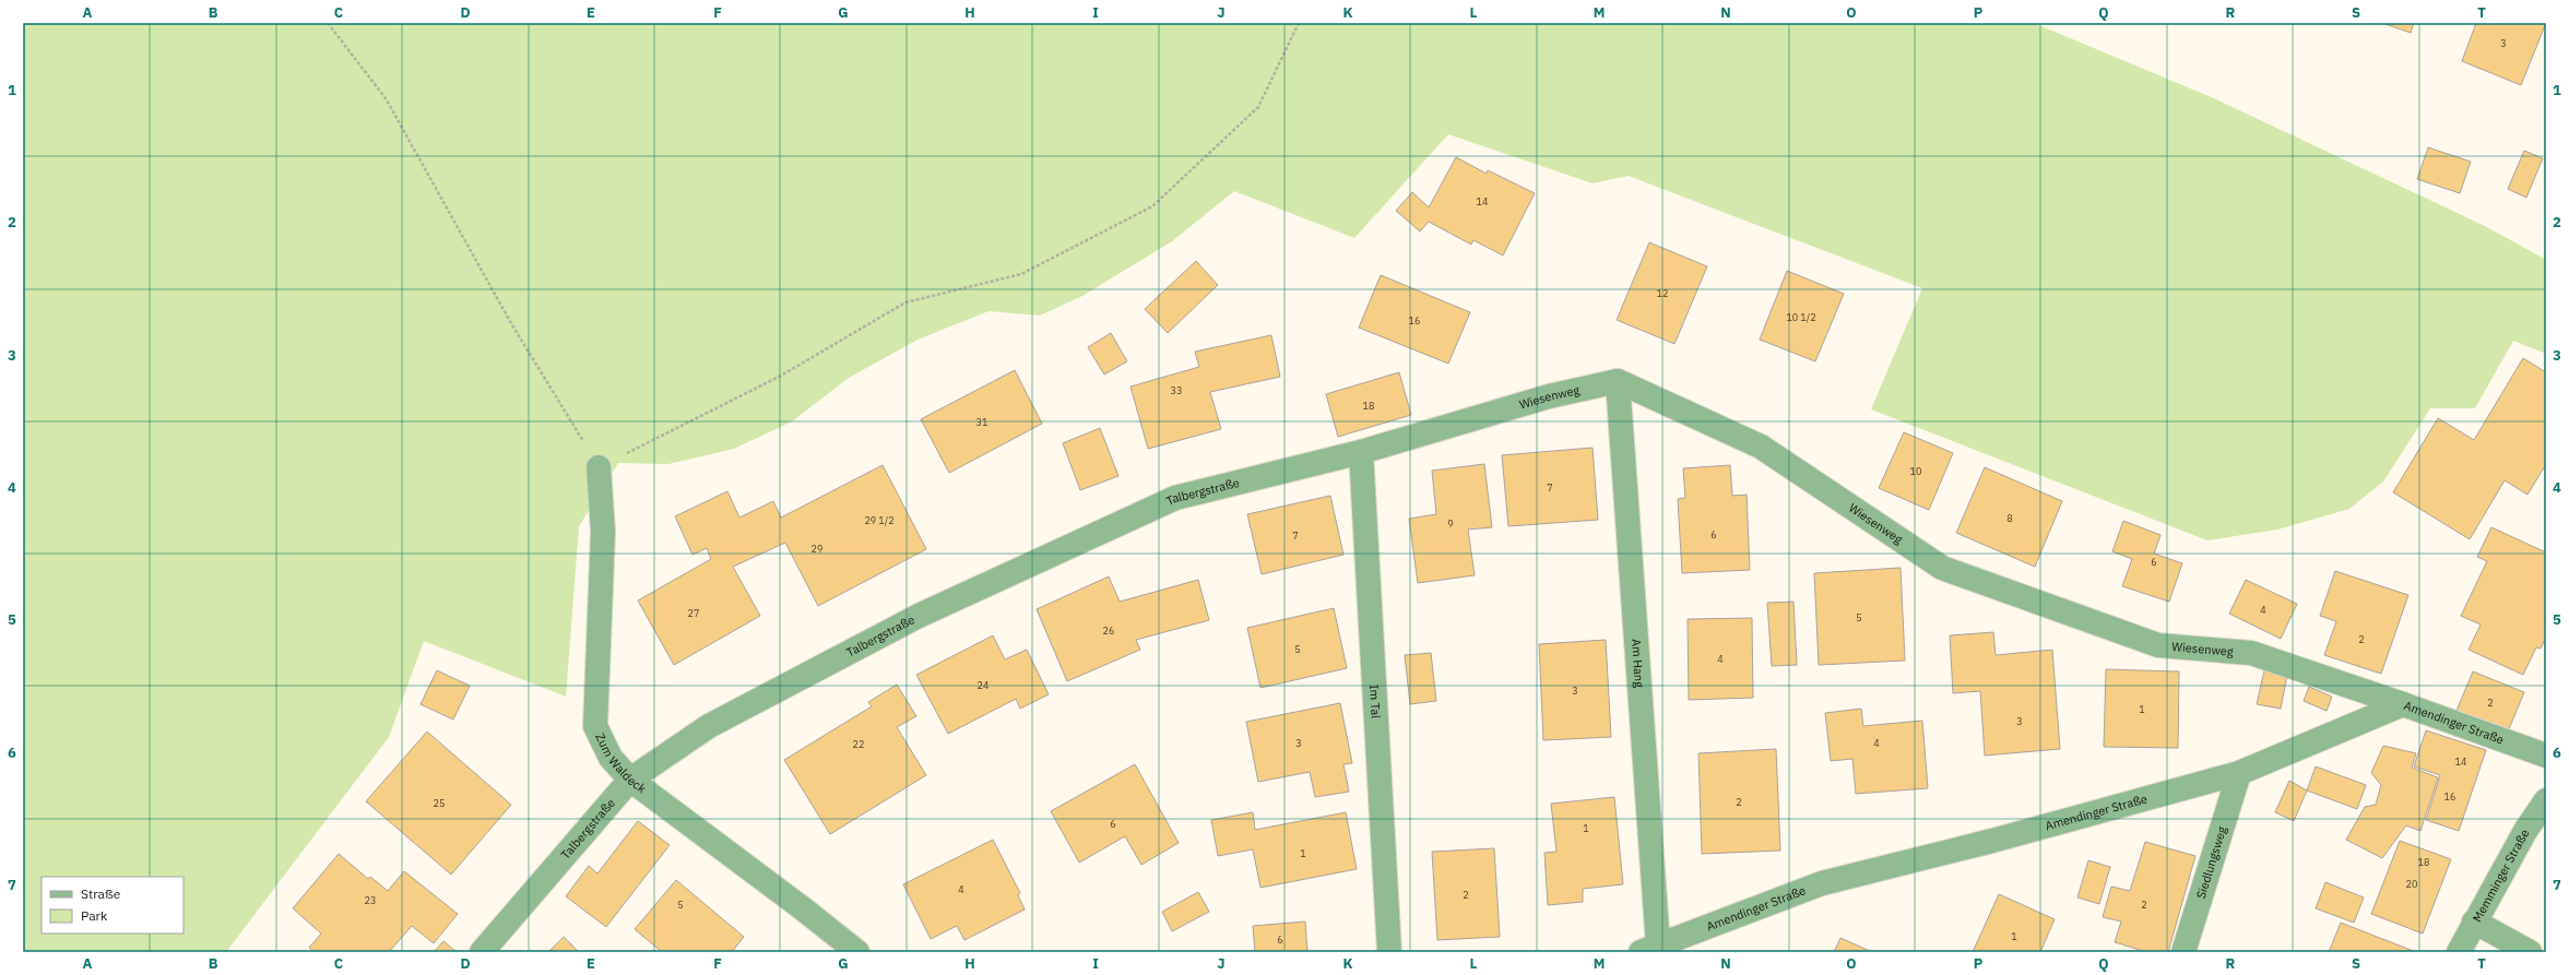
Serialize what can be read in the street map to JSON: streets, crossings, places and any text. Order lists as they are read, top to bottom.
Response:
{
  "streets": {
    "street": [
      "Wiesenweg",
      "Talbergstraße",
      "Am Hang",
      "Im Tal",
      "Amendinger Straße",
      "Zum Waldeck",
      "Siedlungsweg",
      "Memminger Straße"
    ]
  },
  "crossings": [
    ["Wiesenweg", "Talbergstraße"],
    ["Wiesenweg", "Am Hang"],
    ["Wiesenweg", "Im Tal"],
    ["Wiesenweg", "Amendinger Straße"],
    ["Talbergstraße", "Im Tal"],
    ["Talbergstraße", "Zum Waldeck"],
    ["Am Hang", "Amendinger Straße"],
    ["Amendinger Straße", "Siedlungsweg"]
  ],
  "house_numbers": [
    "3",
    "14",
    "12",
    "10 1/2",
    "16",
    "33",
    "18",
    "31",
    "10",
    "7",
    "8",
    "29 1/2",
    "9",
    "6",
    "7",
    "29",
    "6",
    "4",
    "27",
    "5",
    "26",
    "2",
    "5",
    "4",
    "24",
    "3",
    "2",
    "1",
    "3",
    "3",
    "4",
    "22",
    "14",
    "16",
    "2",
    "25",
    "6",
    "1",
    "1",
    "18",
    "20",
    "4",
    "2",
    "23",
    "5",
    "2",
    "1",
    "6"
  ],
  "legend": ["Straße", "Park"],
  "grid": {
    "columns": [
      "A",
      "B",
      "C",
      "D",
      "E",
      "F",
      "G",
      "H",
      "I",
      "J",
      "K",
      "L",
      "M",
      "N",
      "O",
      "P",
      "Q",
      "R",
      "S",
      "T"
    ],
    "rows": [
      "1",
      "2",
      "3",
      "4",
      "5",
      "6",
      "7"
    ]
  }
}
